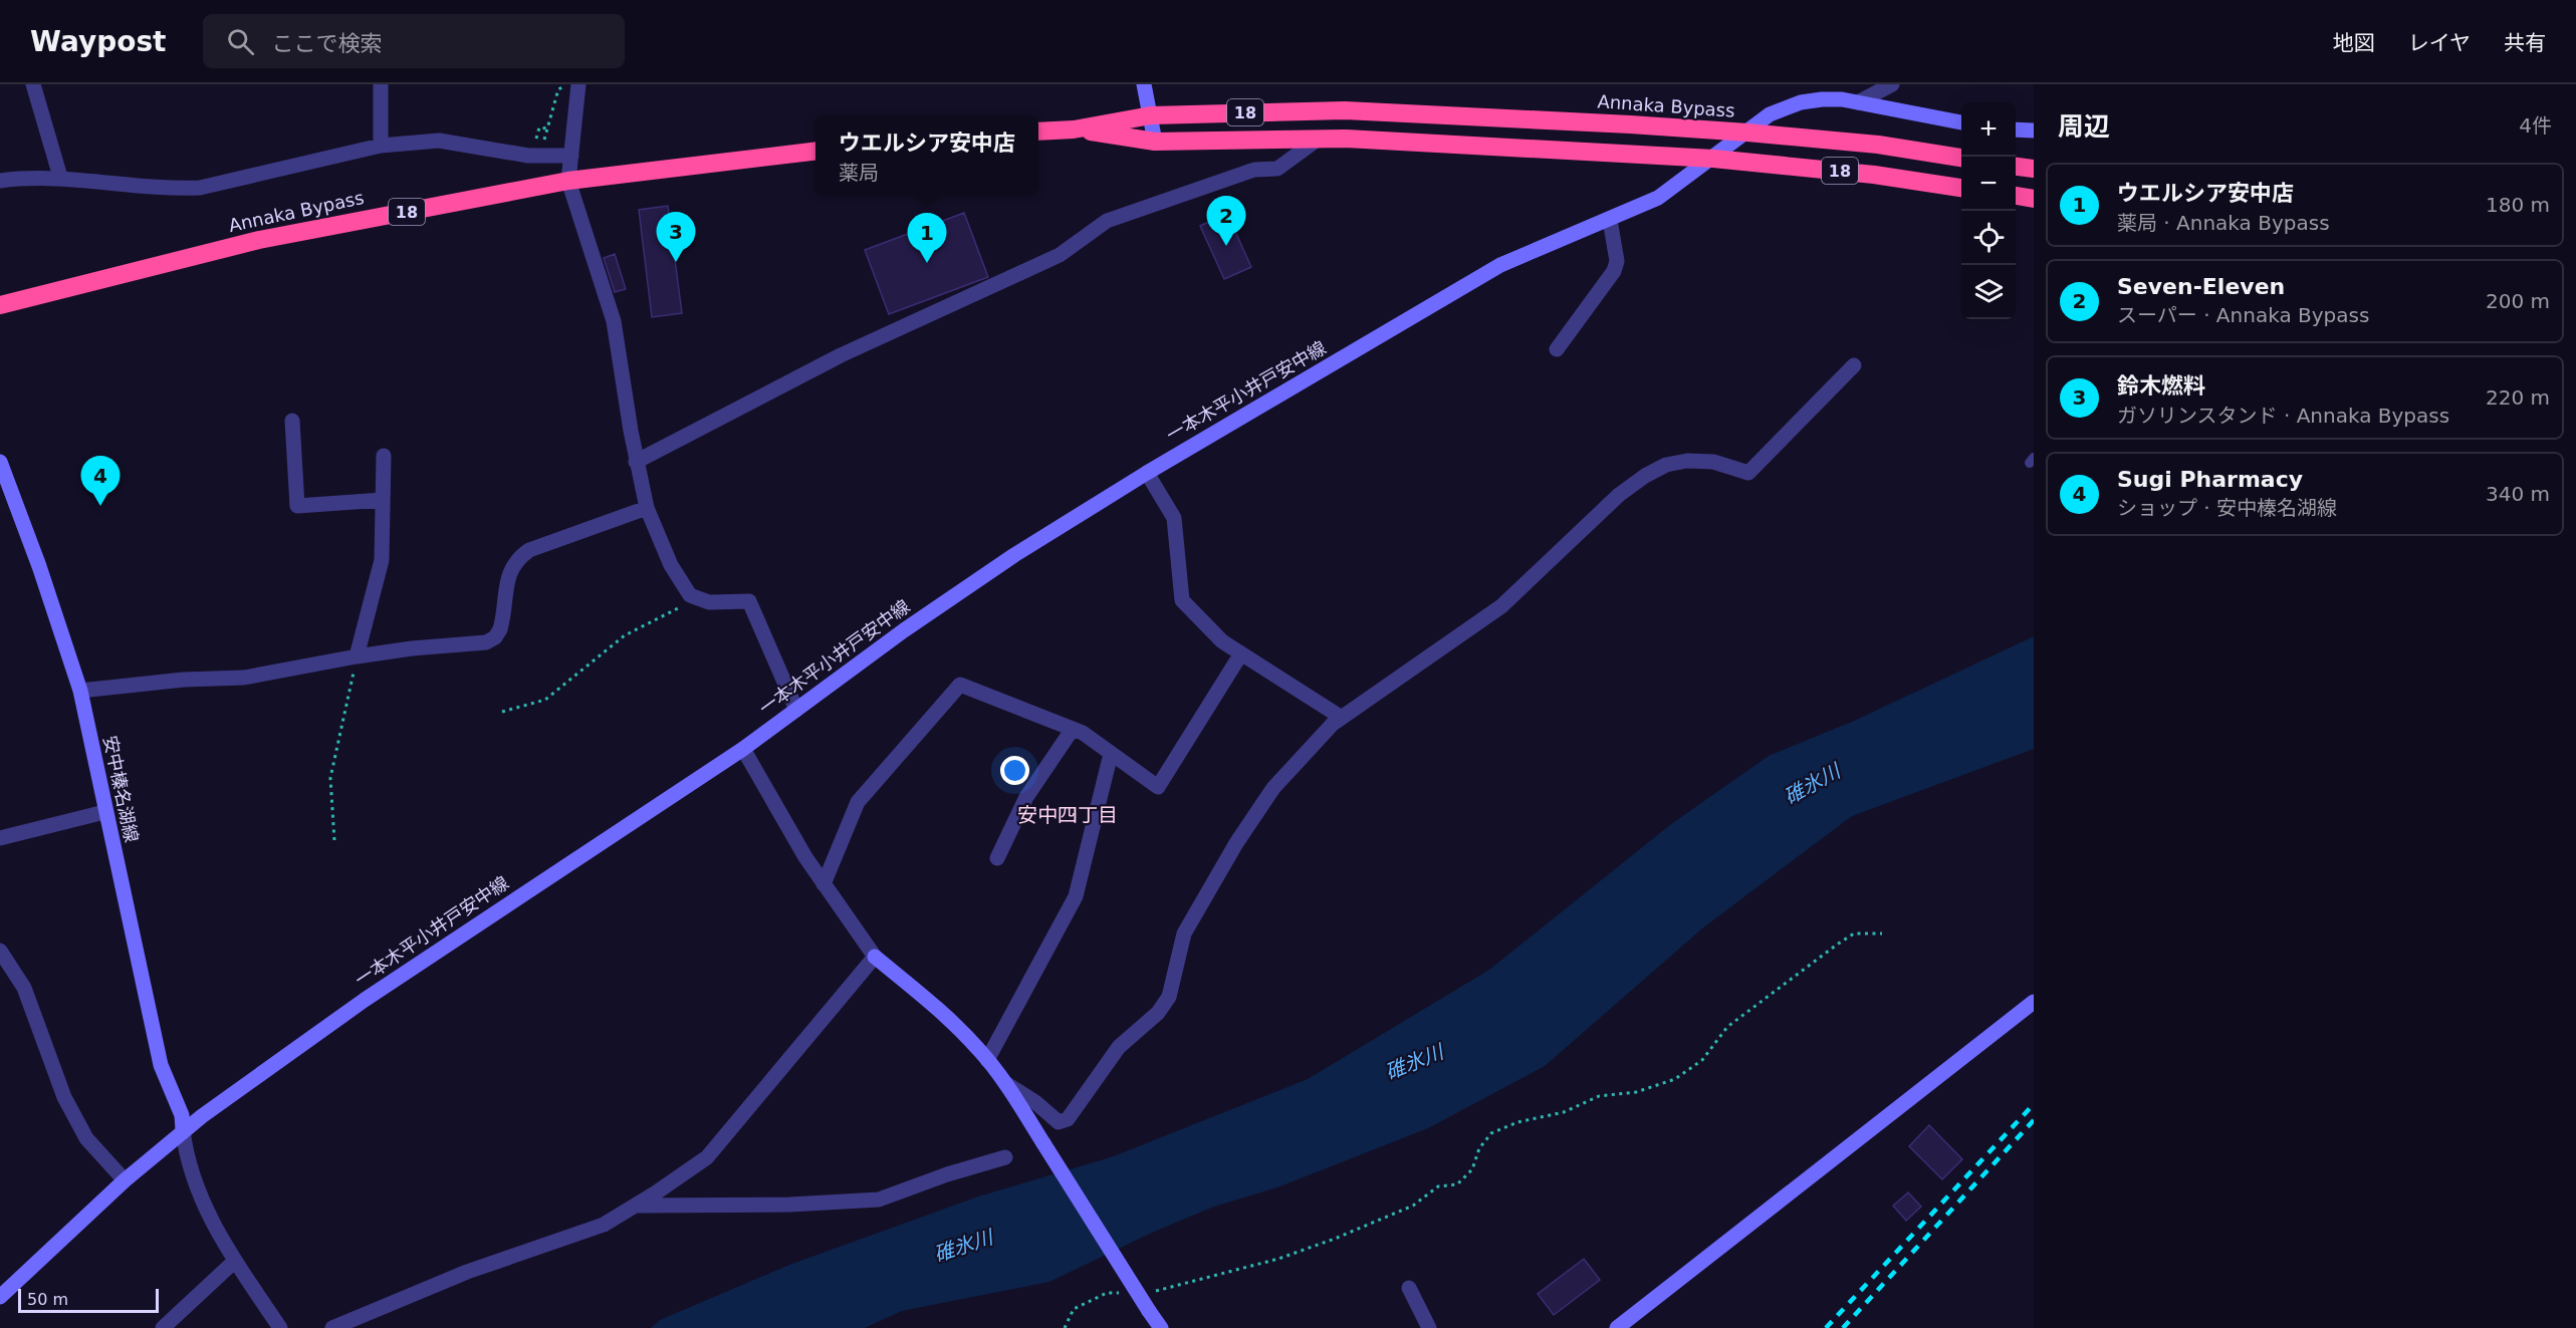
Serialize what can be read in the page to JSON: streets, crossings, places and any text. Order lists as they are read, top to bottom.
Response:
{
  "streets": {
    "highway": ["Annaka Bypass", "18"],
    "main road": ["一本木平小井戸安中線", "安中榛名湖線"]
  },
  "crossings": [
    ["Annaka Bypass", "一本木平小井戸安中線"],
    ["一本木平小井戸安中線", "安中榛名湖線"]
  ],
  "districts": ["安中四丁目"],
  "water": ["碓氷川"],
  "scale_bar": "50 m",
  "page": {
    "header": "Waypost",
    "search": "ここで検索",
    "nav": ["地図", "レイヤ", "共有"],
    "heading": ["周辺", "4件"],
    "map_buttons": ["+", "−"],
    "popup": ["ウエルシア安中店", "薬局"],
    "list": [
      {
        "mark": "1",
        "name": "ウエルシア安中店",
        "note": "薬局 · Annaka Bypass",
        "value": "180 m"
      },
      {
        "mark": "2",
        "name": "Seven-Eleven",
        "note": "スーパー · Annaka Bypass",
        "value": "200 m"
      },
      {
        "mark": "3",
        "name": "鈴木燃料",
        "note": "ガソリンスタンド · Annaka Bypass",
        "value": "220 m"
      },
      {
        "mark": "4",
        "name": "Sugi Pharmacy",
        "note": "ショップ · 安中榛名湖線",
        "value": "340 m"
      }
    ],
    "pins": [
      "2",
      "3",
      "1",
      "4"
    ],
    "scale": "50 m"
  }
}
